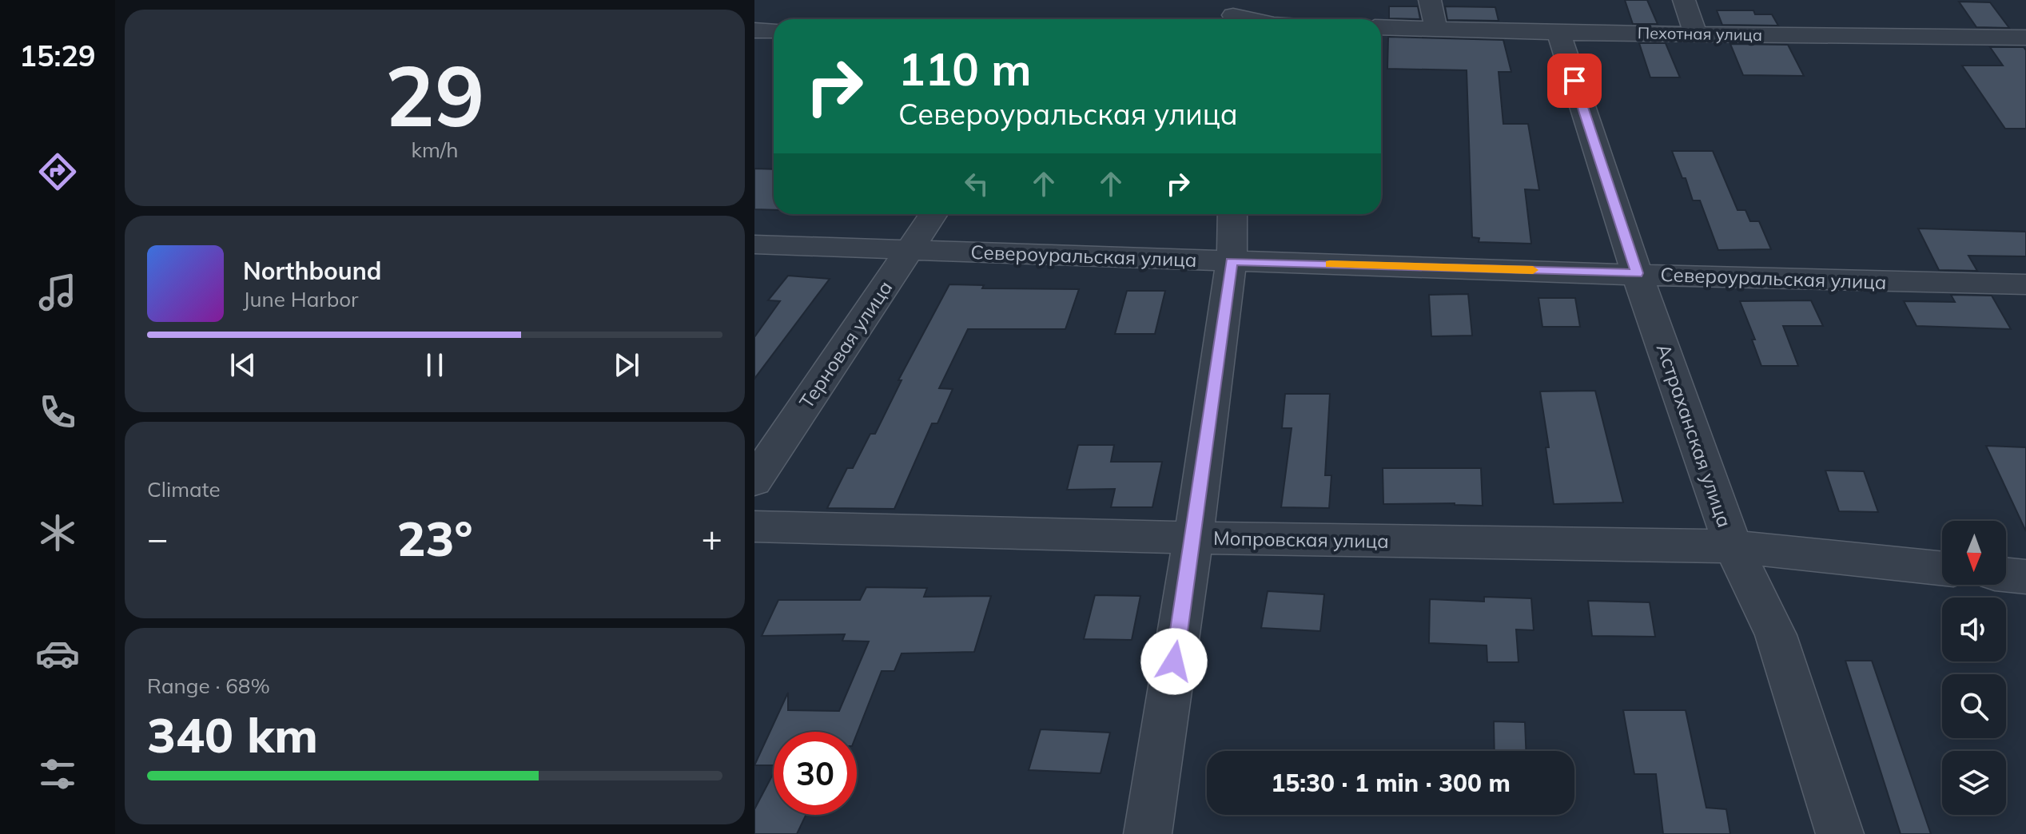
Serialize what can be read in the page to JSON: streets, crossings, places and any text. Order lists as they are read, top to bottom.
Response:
{
  "streets": {
    "street": [
      "Пехотная улица",
      "Североуральская улица",
      "Терновая улица",
      "Астраханская улица",
      "Мопровская улица"
    ]
  },
  "crossings": [
    ["Пехотная улица", "Астраханская улица"],
    ["Североуральская улица", "Терновая улица"],
    ["Североуральская улица", "Астраханская улица"],
    ["Астраханская улица", "Мопровская улица"]
  ],
  "north": "bottom",
  "page": {
    "tabs": "15:29",
    "tile": [
      ["29", "km/h"],
      "Climate",
      ["Range · 68%", "340 km"]
    ],
    "turn": ["110 m", "Североуральская улица"],
    "song": ["Northbound", "June Harbor"],
    "heat": ["−", "23°", "+"],
    "limit": "30",
    "trip": "15:30 · 1 min · 300 m"
  }
}
